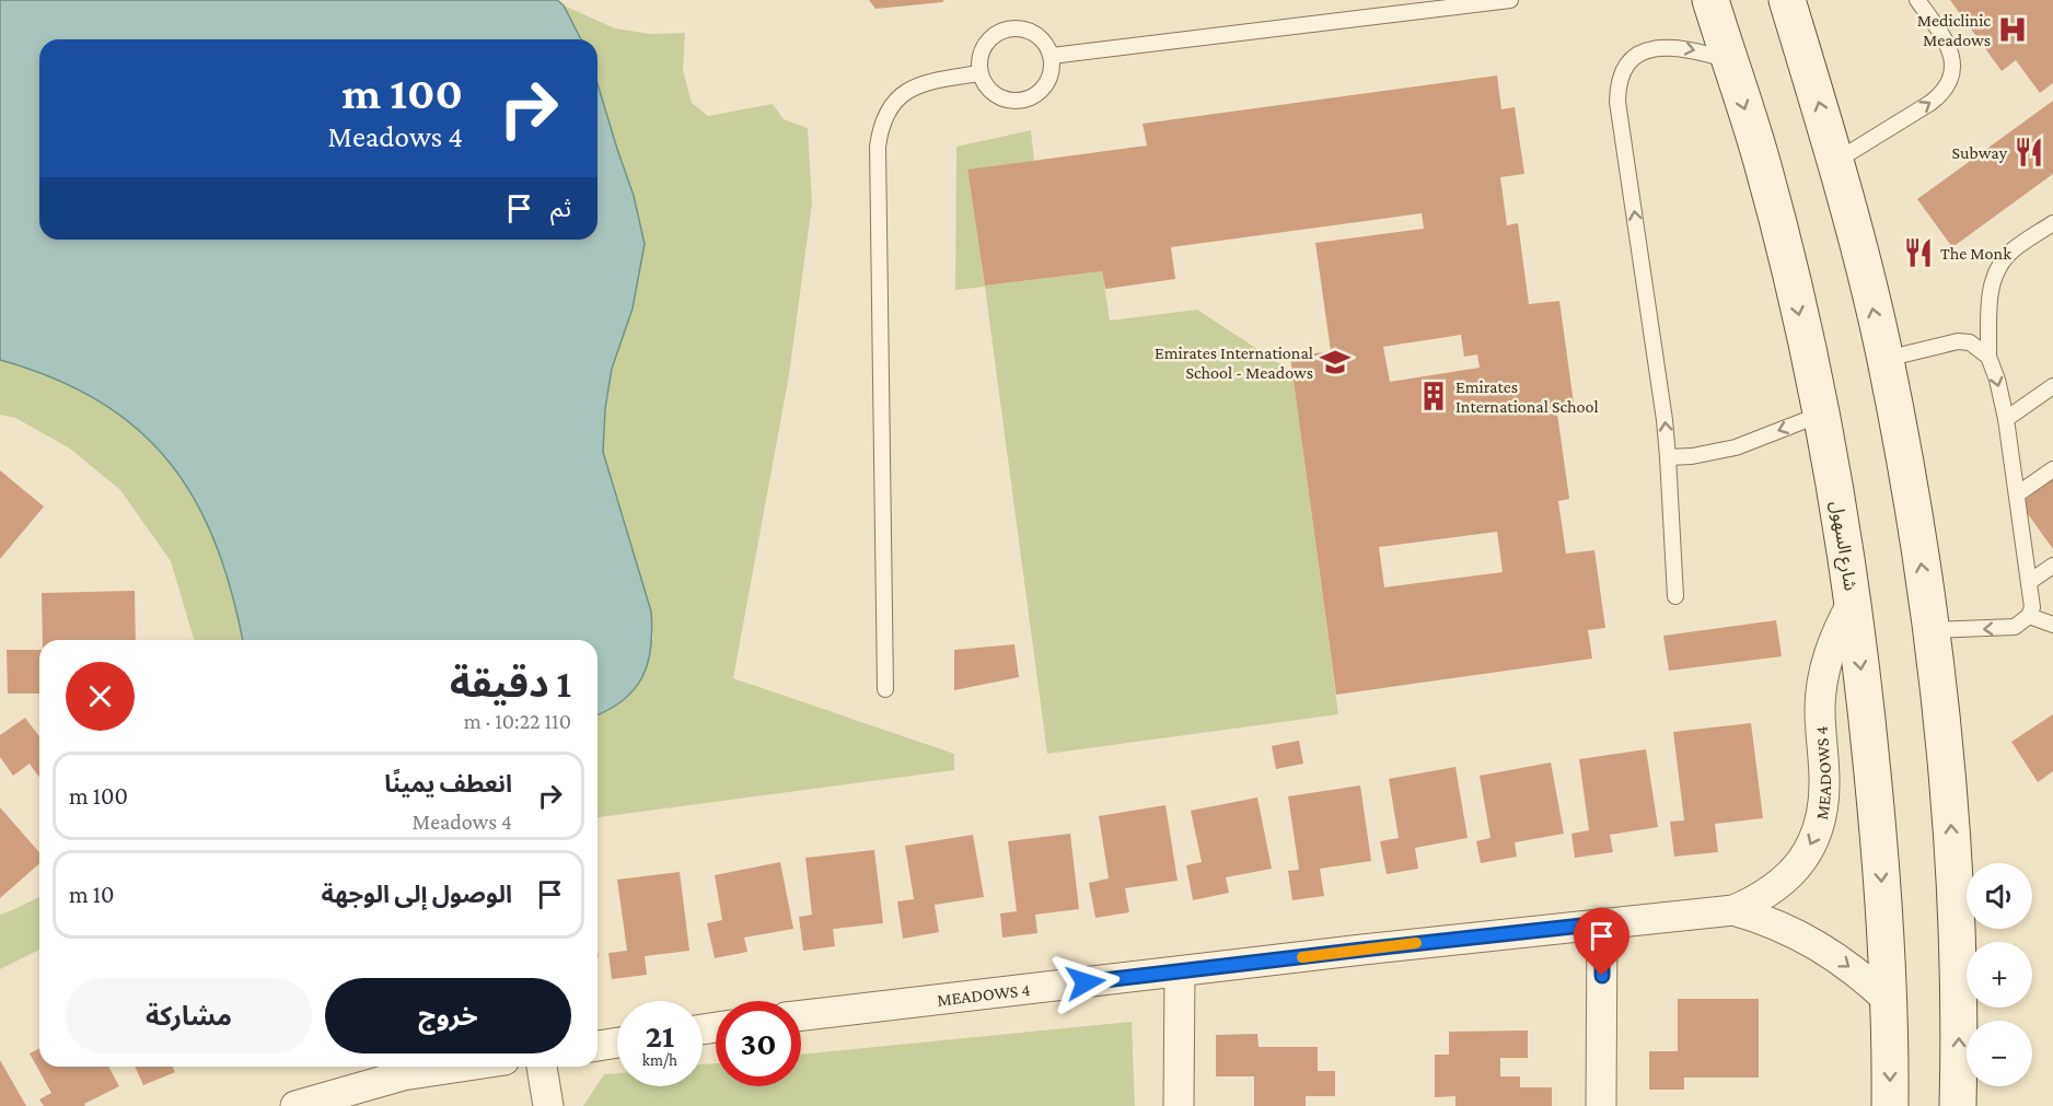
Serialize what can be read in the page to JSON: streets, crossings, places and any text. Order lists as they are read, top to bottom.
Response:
{
  "streets": {
    "main road": ["شارع السهول"],
    "street": ["MEADOWS 4"]
  },
  "crossings": [
    ["شارع السهول", "MEADOWS 4"]
  ],
  "places": {
    "hospital": ["Mediclinic Meadows"],
    "restaurant": ["Subway", "The Monk"],
    "school or university": ["Emirates International School - Meadows"],
    "building": ["Emirates International School"]
  },
  "page": {
    "turn": ["100 m", "Meadows 4"],
    "then": "ثم",
    "heading": ["1 دقيقة", "110 m · 10:22"],
    "list": [
      {
        "name": "انعطف يمينًا",
        "note": "Meadows 4",
        "value": "100 m"
      },
      {
        "name": "الوصول إلى الوجهة",
        "value": "10 m"
      }
    ],
    "map_buttons": ["+", "−"],
    "buttons": ["خروج", "مشاركة"],
    "speed": "21 km/h",
    "limit": "30"
  }
}
